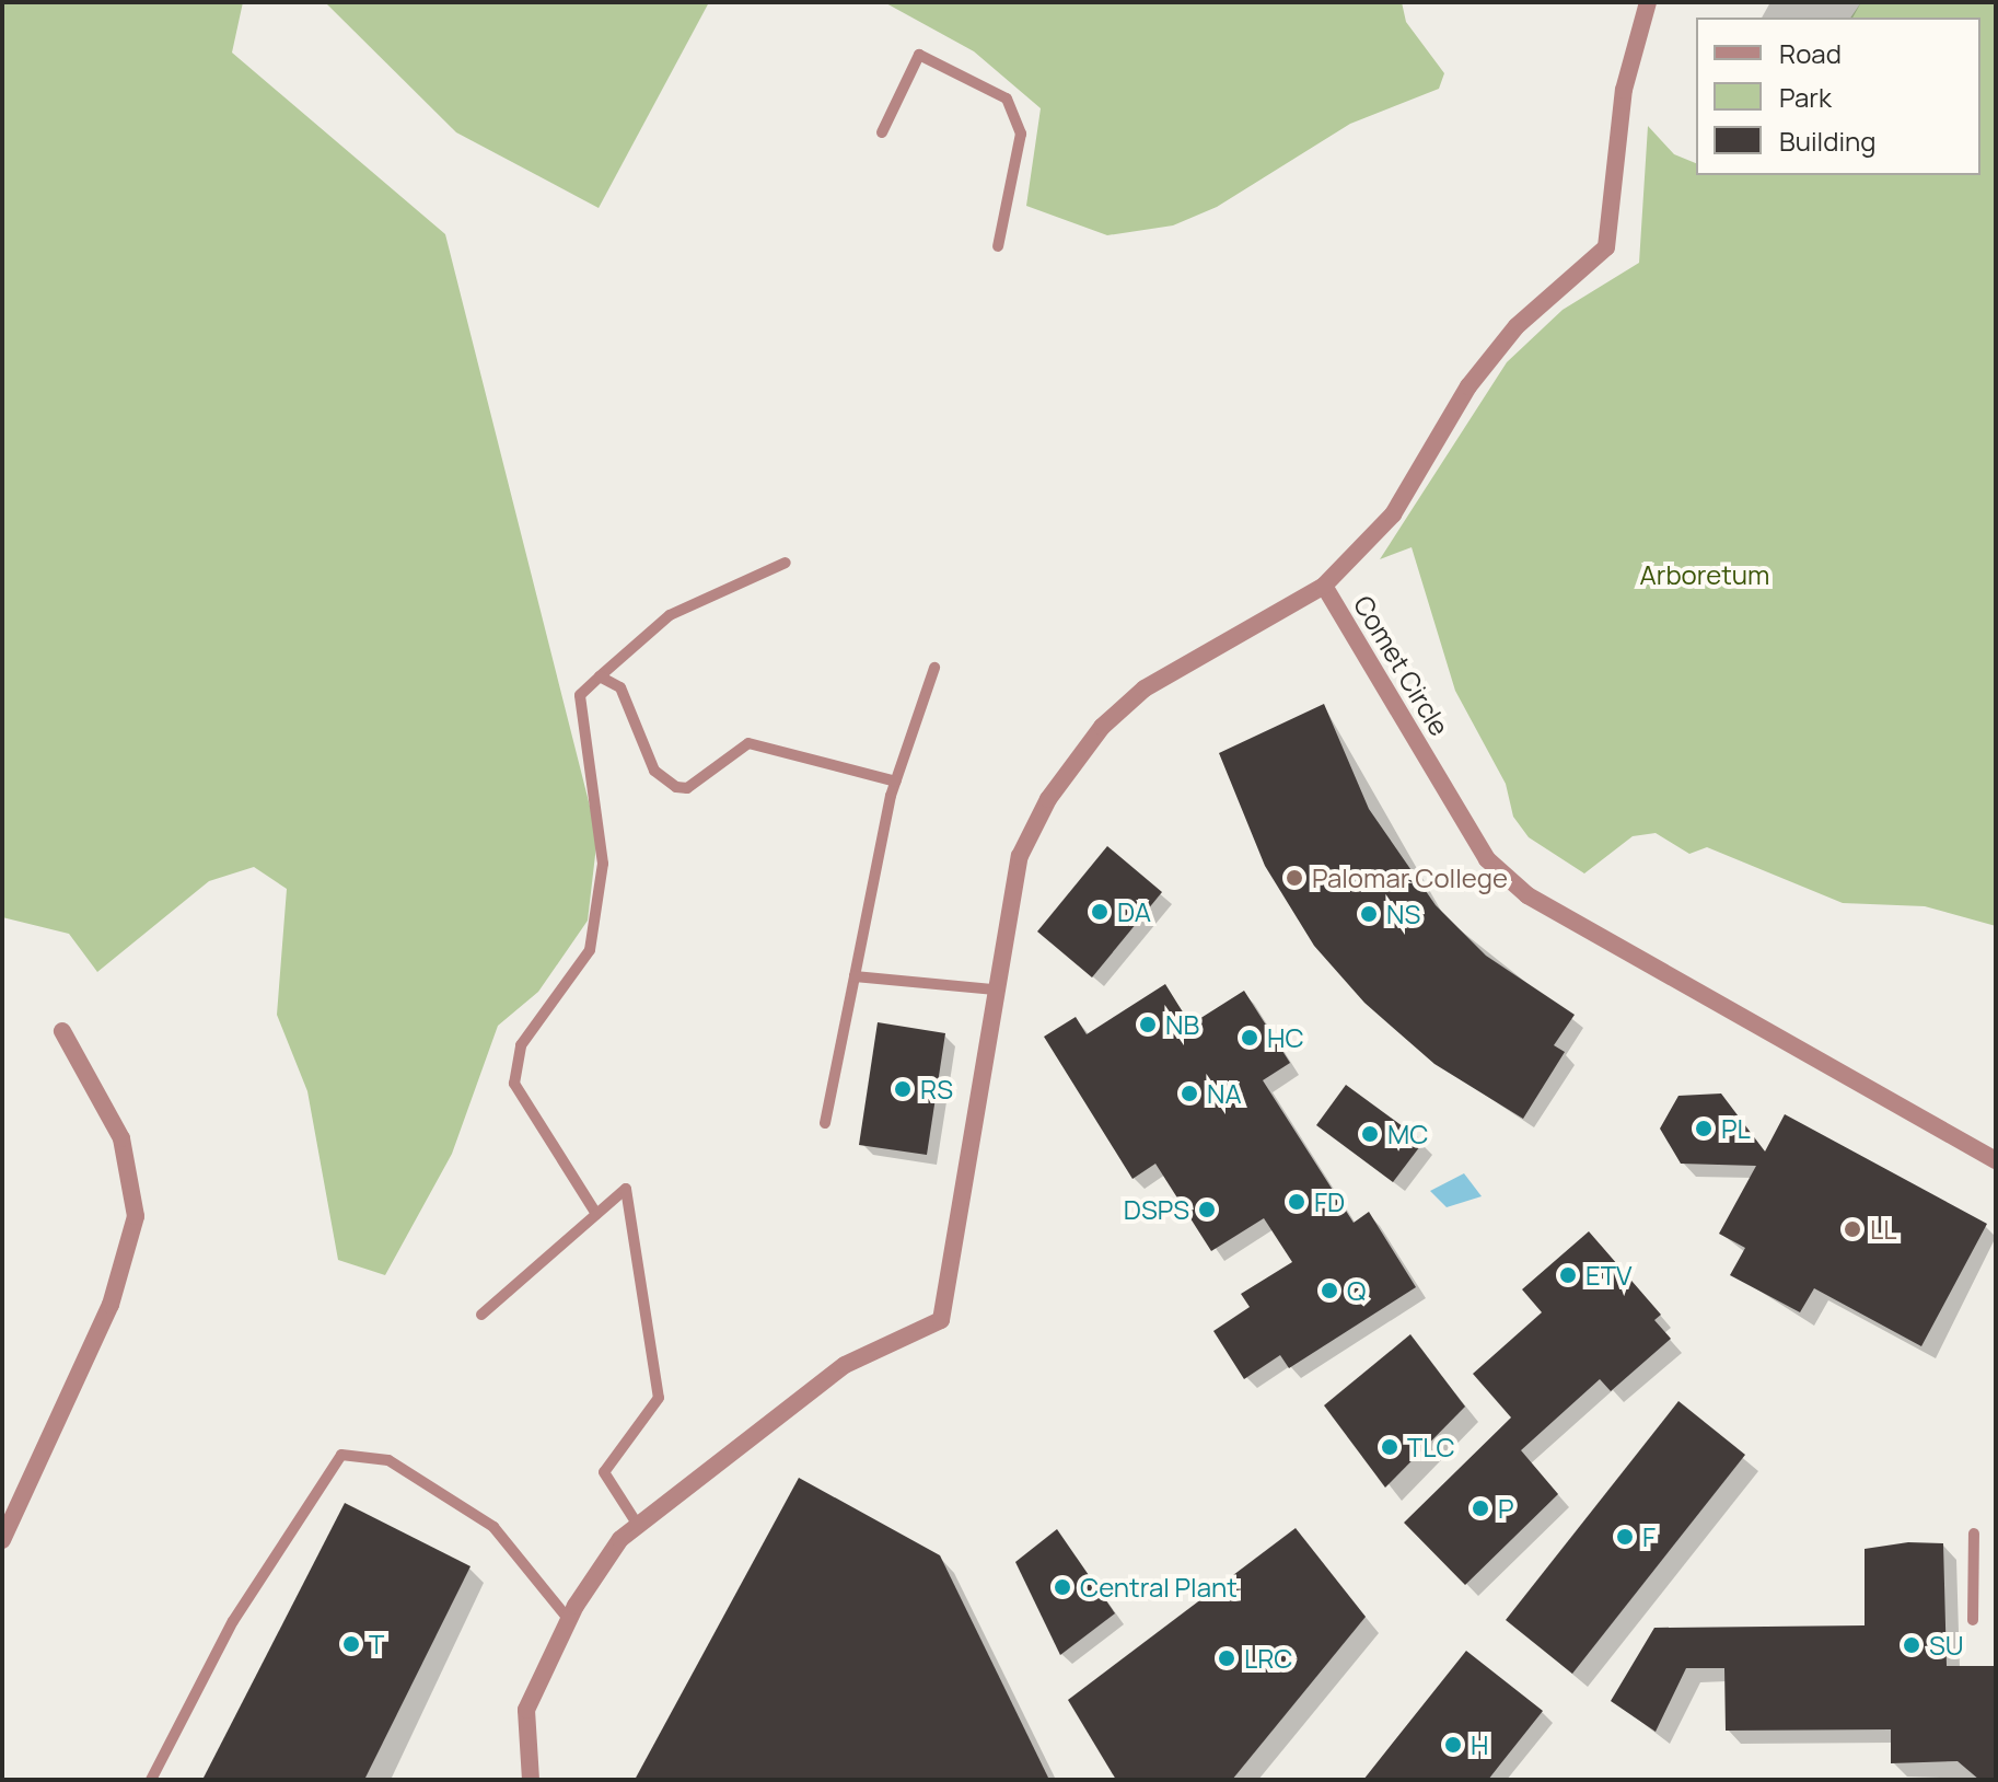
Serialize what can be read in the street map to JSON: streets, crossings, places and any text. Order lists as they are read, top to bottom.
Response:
{
  "streets": {
    "street": ["Comet Circle"]
  },
  "parks": ["Arboretum"],
  "places": [
    "Palomar College",
    "DA",
    "NS",
    "NB",
    "HC",
    "RS",
    "NA",
    "PL",
    "MC",
    "FD",
    "DSPS",
    "LL",
    "ETV",
    "Q",
    "TLC",
    "P",
    "F",
    "Central Plant",
    "T",
    "SU",
    "LRC",
    "H"
  ],
  "legend": ["Road", "Park", "Building"]
}
